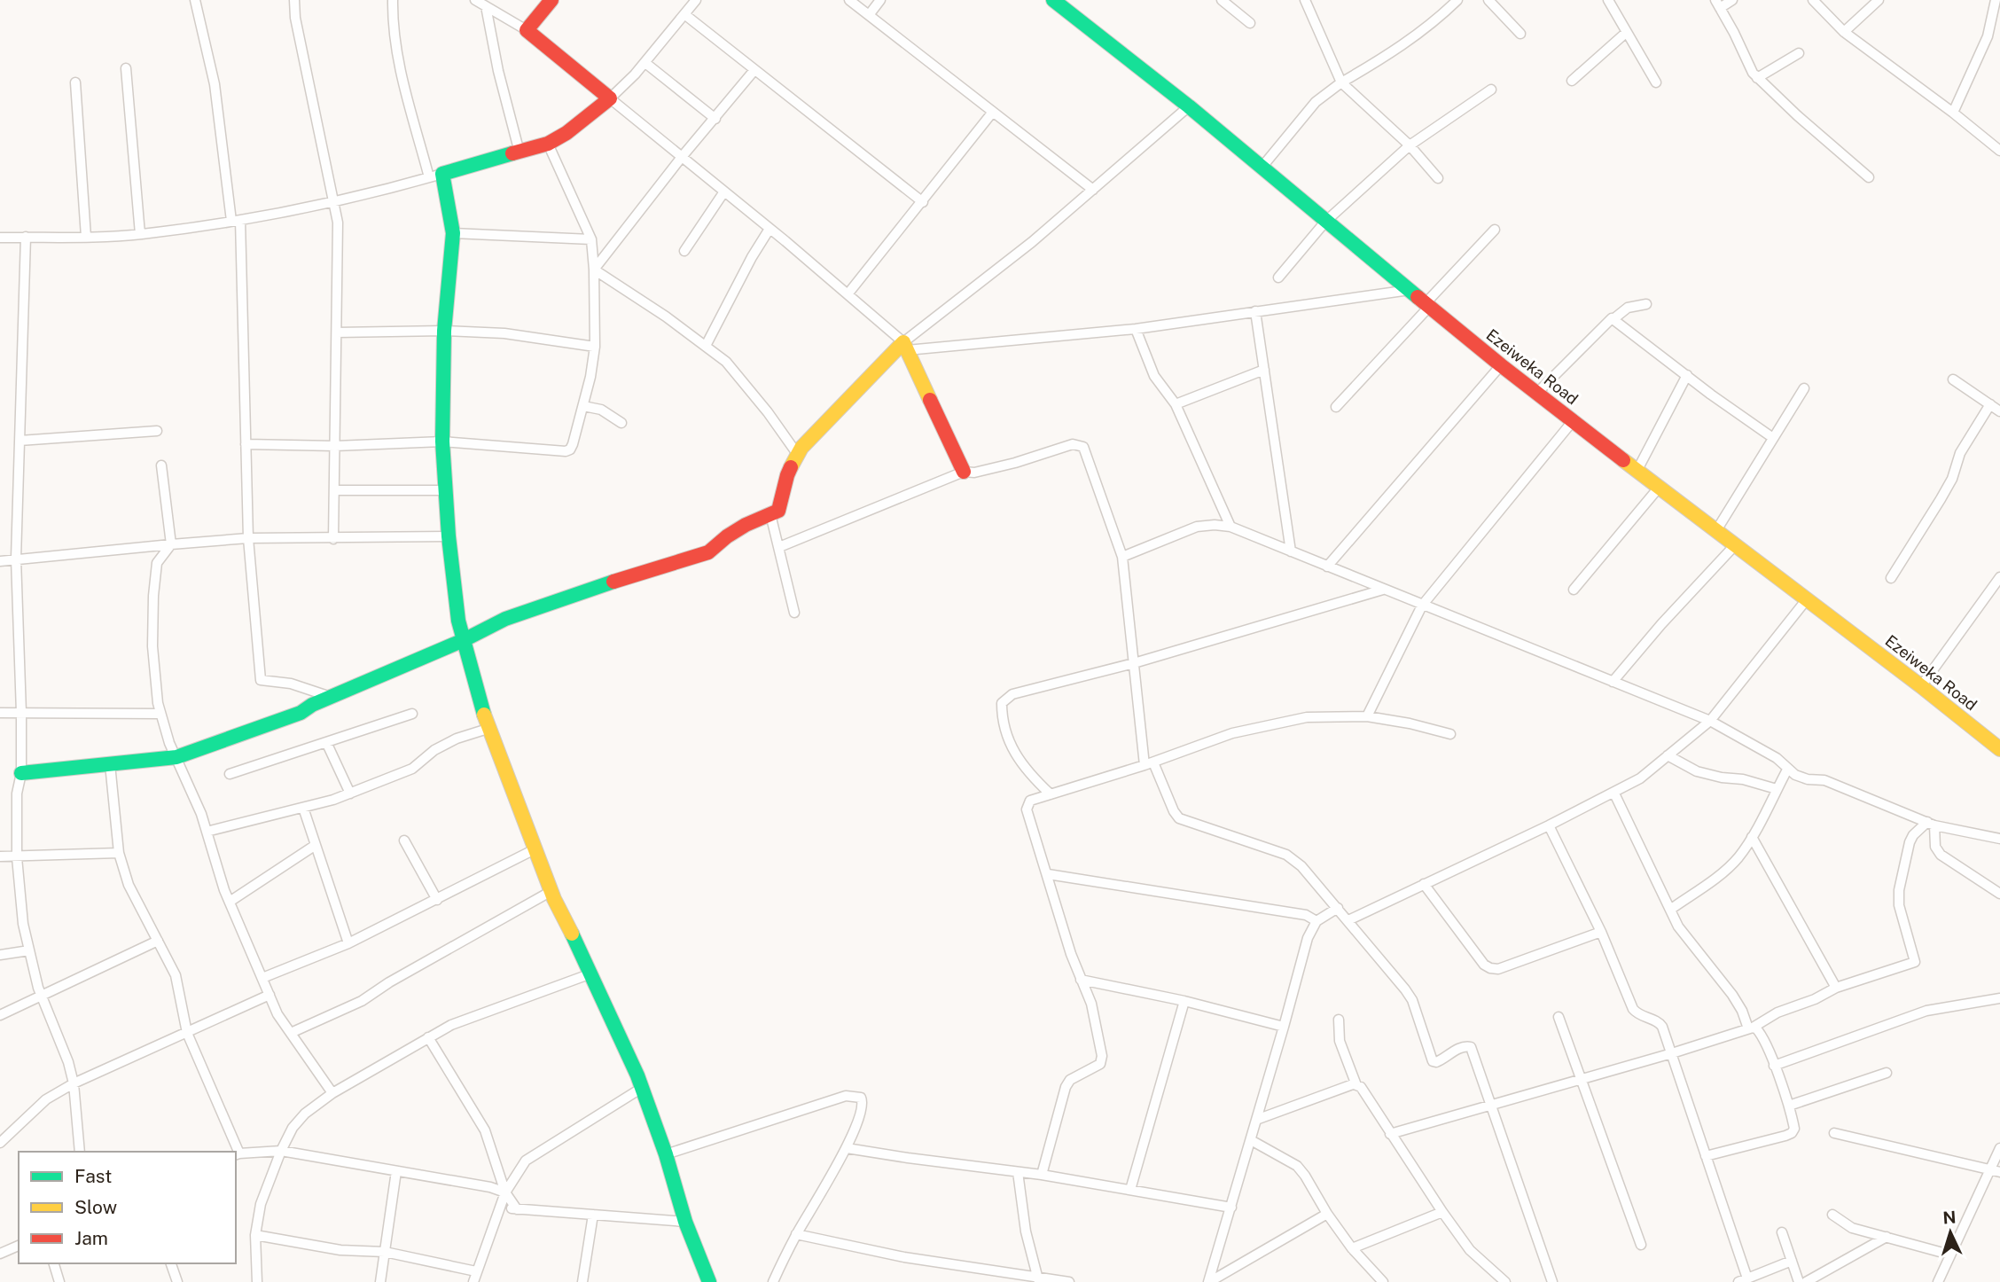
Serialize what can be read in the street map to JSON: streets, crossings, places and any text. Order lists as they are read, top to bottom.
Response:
{
  "streets": {
    "street": ["Ezeiweka Road"]
  },
  "legend": ["Fast", "Slow", "Jam"],
  "north": "top"
}
